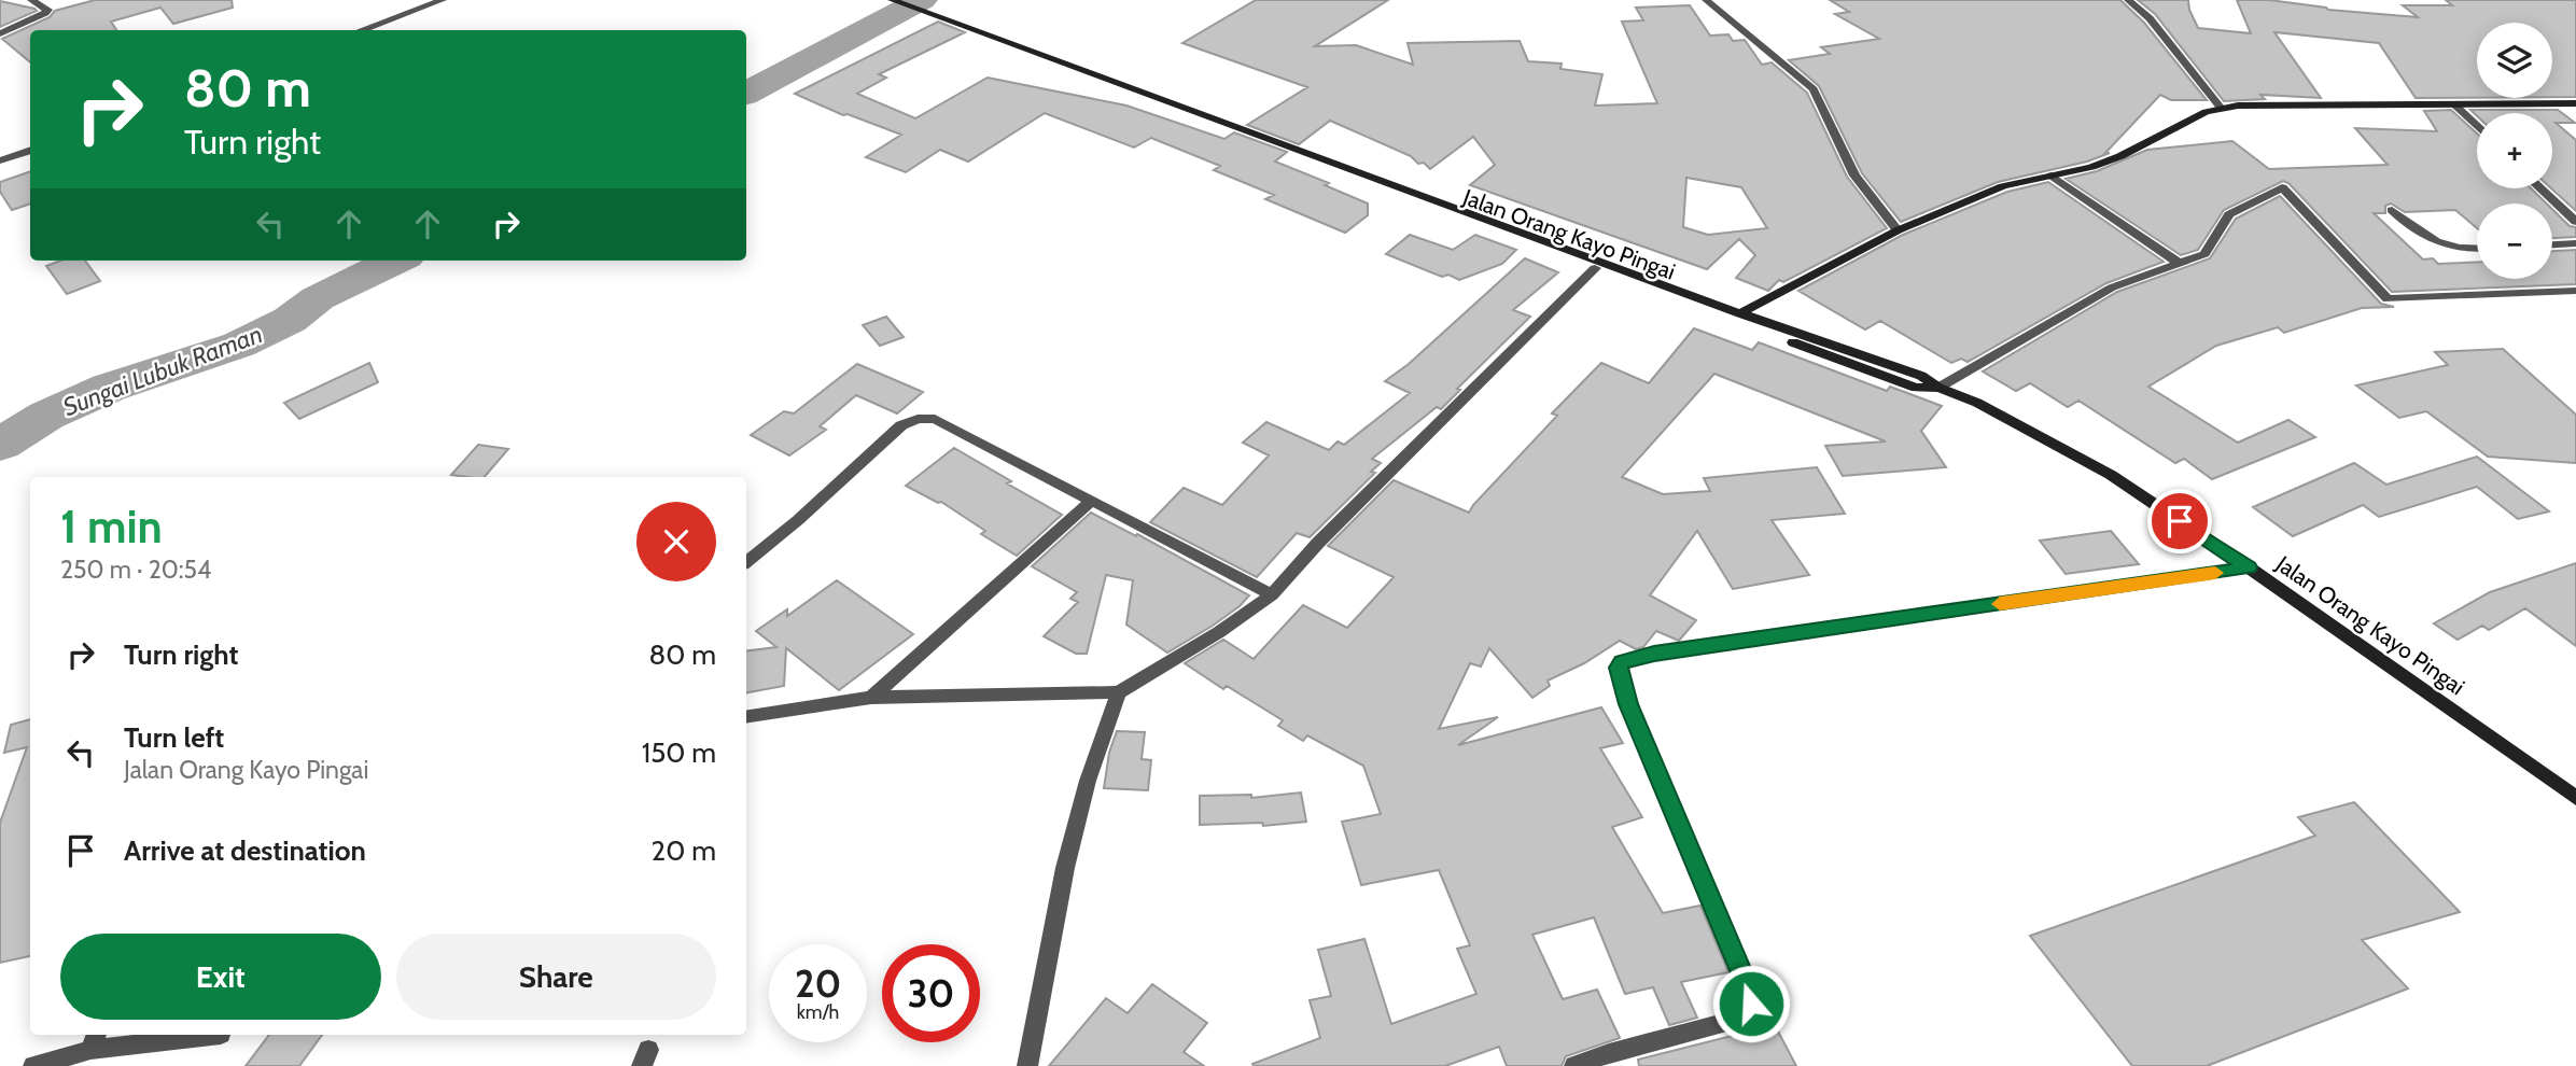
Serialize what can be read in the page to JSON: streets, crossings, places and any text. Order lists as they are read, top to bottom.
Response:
{
  "streets": {
    "main road": ["Jalan Orang Kayo Pingai"]
  },
  "water": ["Sungai Lubuk Raman"],
  "page": {
    "map_buttons": ["+", "−"],
    "turn": ["80 m", "Turn right"],
    "heading": ["1 min", "250 m · 20:54"],
    "list": [
      {
        "name": "Turn right",
        "value": "80 m"
      },
      {
        "name": "Turn left",
        "note": "Jalan Orang Kayo Pingai",
        "value": "150 m"
      },
      {
        "name": "Arrive at destination",
        "value": "20 m"
      }
    ],
    "buttons": ["Exit", "Share"],
    "speed": "20 km/h",
    "limit": "30"
  }
}
